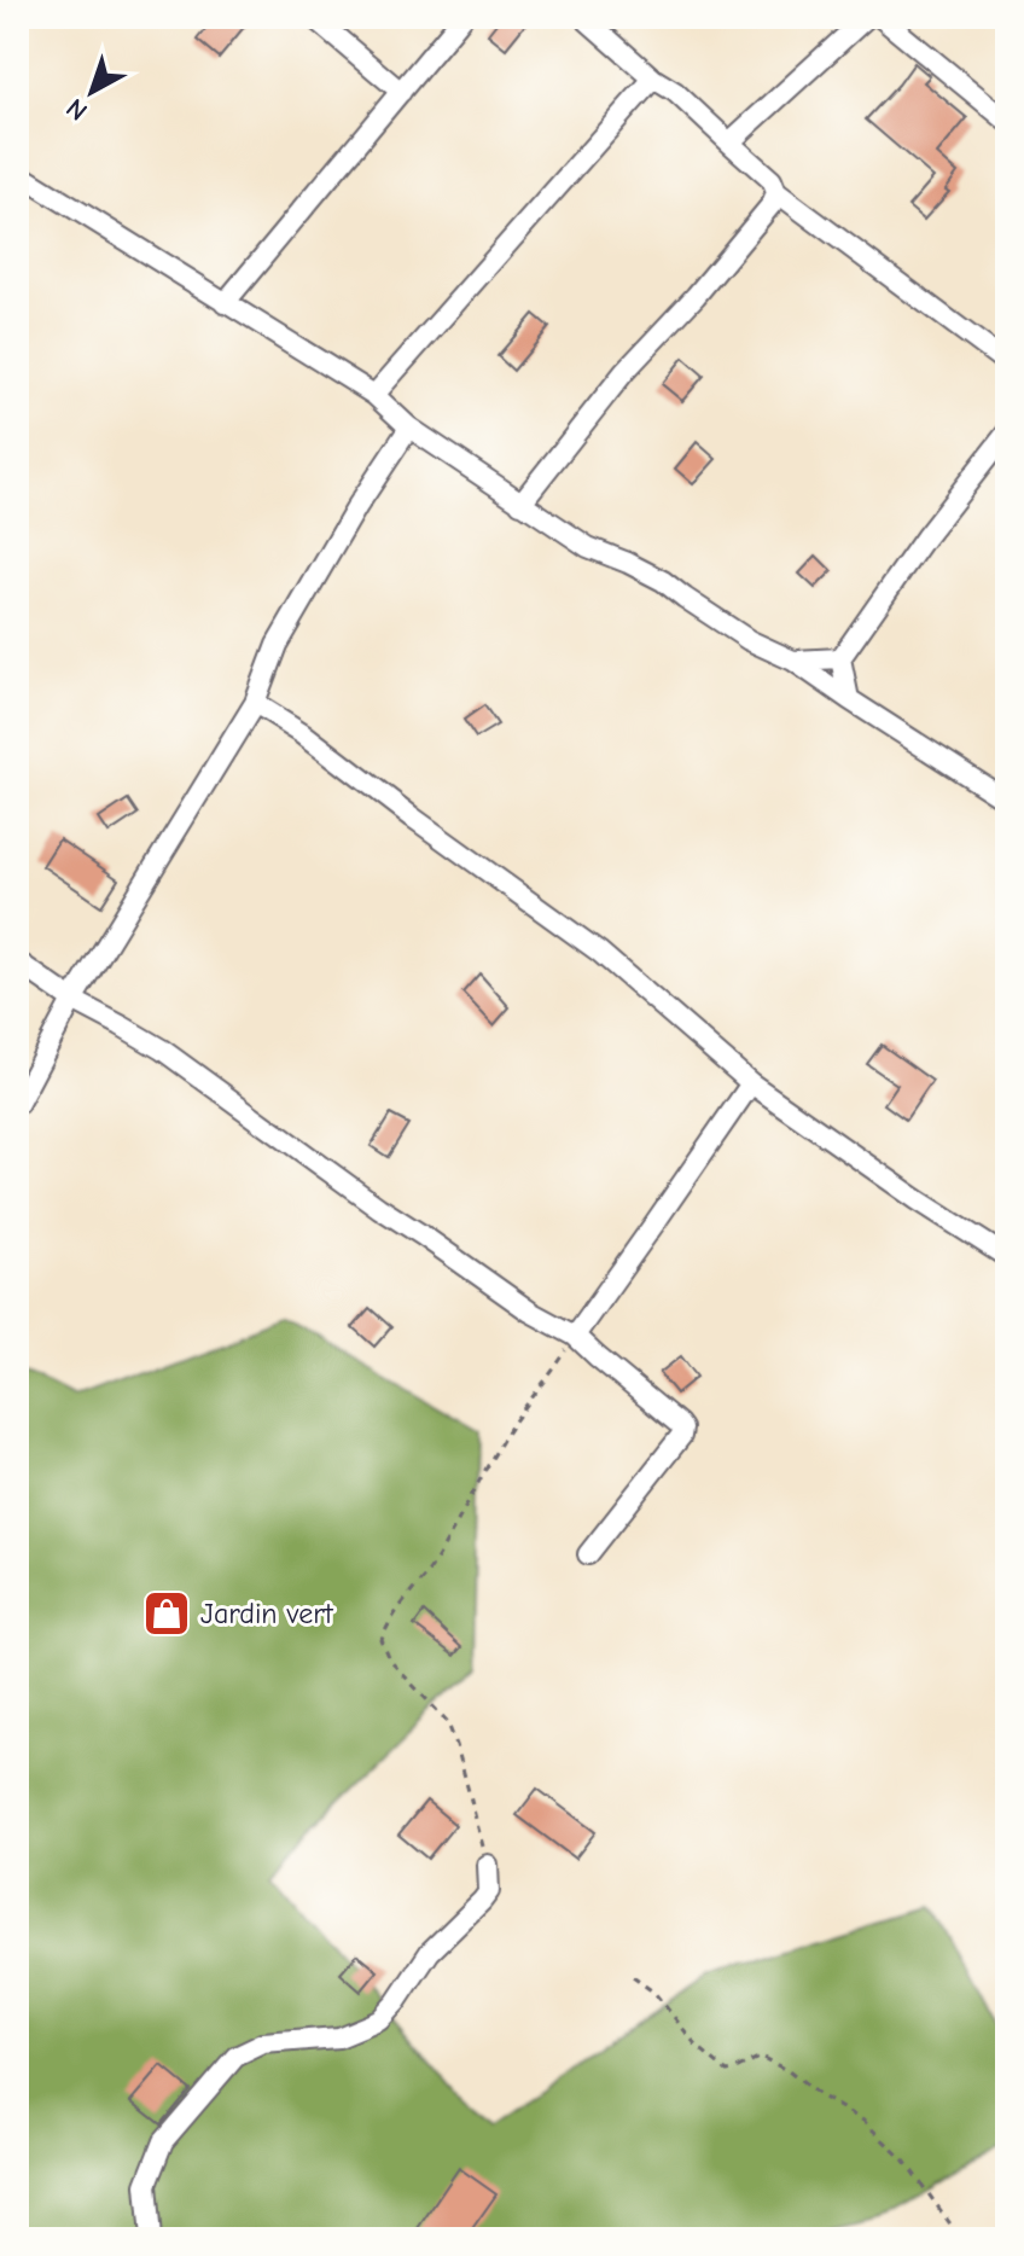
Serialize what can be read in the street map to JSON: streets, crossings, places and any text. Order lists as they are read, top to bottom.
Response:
{
  "places": {
    "shop": ["Jardin vert"]
  },
  "north": "bottom left"
}
